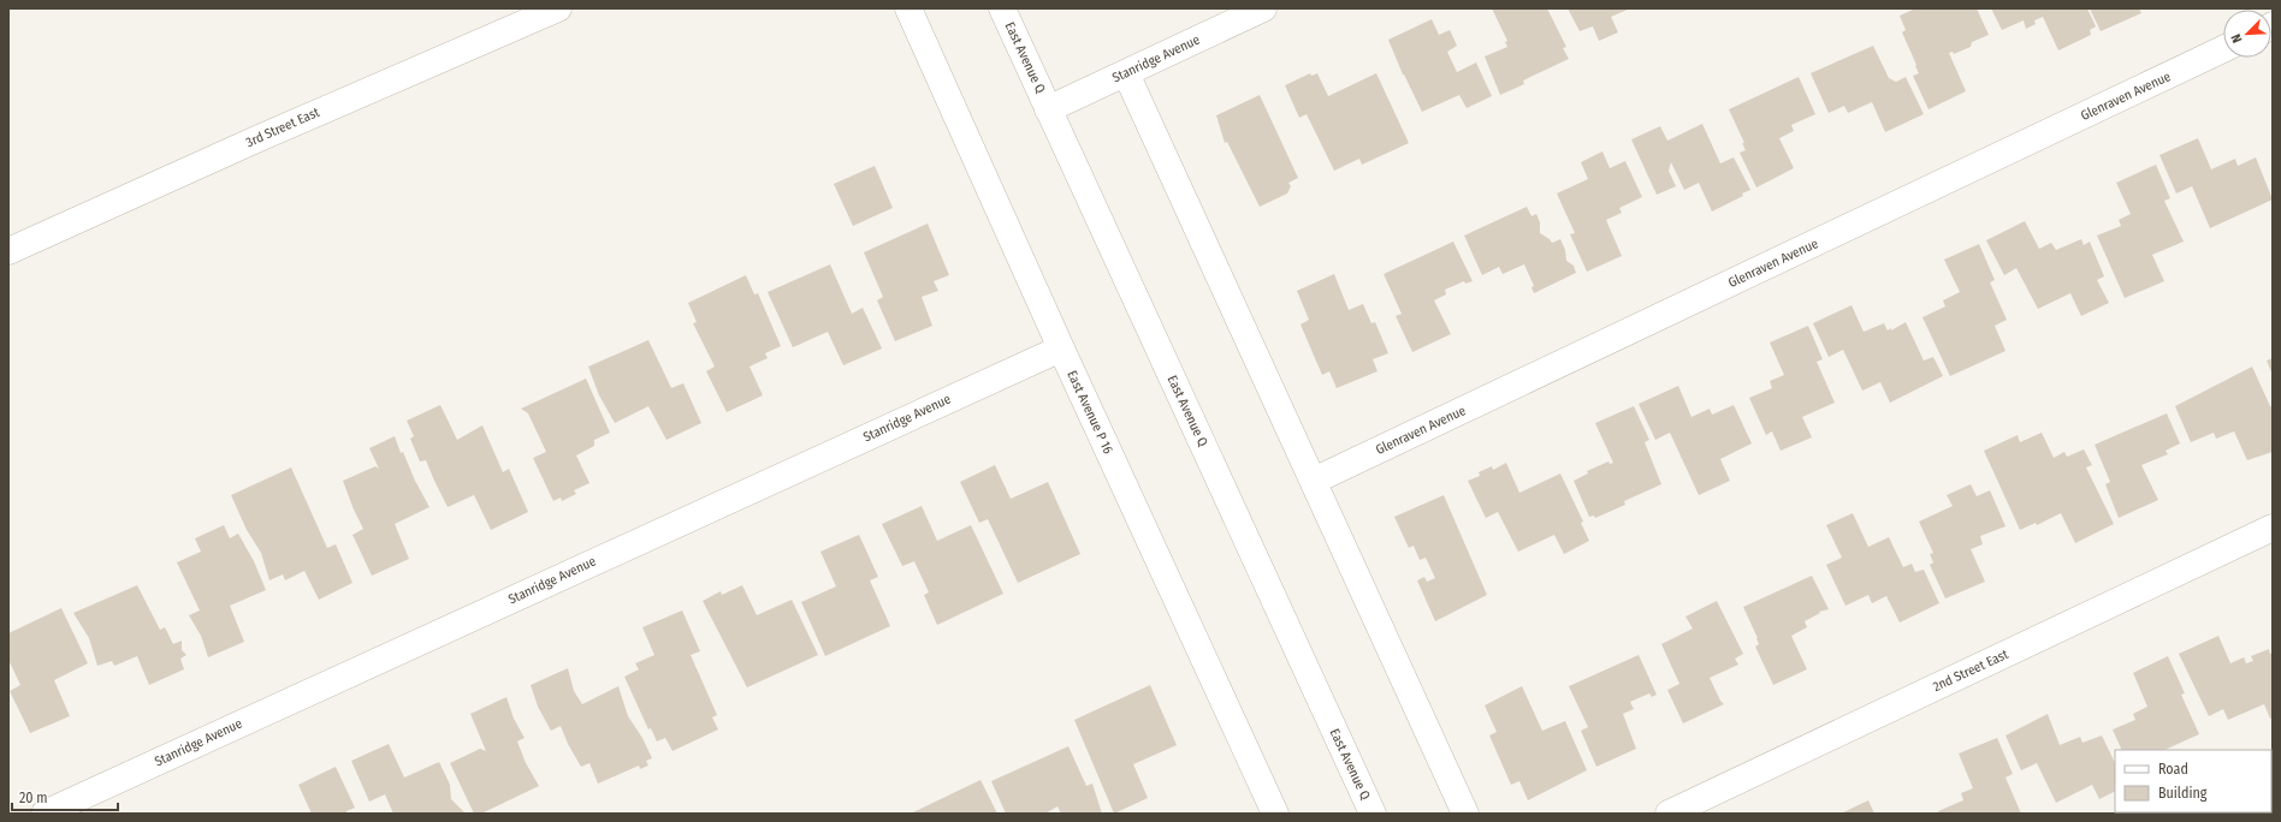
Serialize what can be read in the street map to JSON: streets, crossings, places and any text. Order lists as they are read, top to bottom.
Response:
{
  "streets": {
    "street": [
      "East Avenue Q",
      "Stanridge Avenue",
      "Glenraven Avenue",
      "3rd Street East",
      "East Avenue P 16",
      "2nd Street East"
    ]
  },
  "crossings": [
    ["East Avenue Q", "Stanridge Avenue"],
    ["Stanridge Avenue", "East Avenue P 16"]
  ],
  "legend": ["Road", "Building"],
  "scale_bar": "20 m",
  "north": "bottom left"
}
